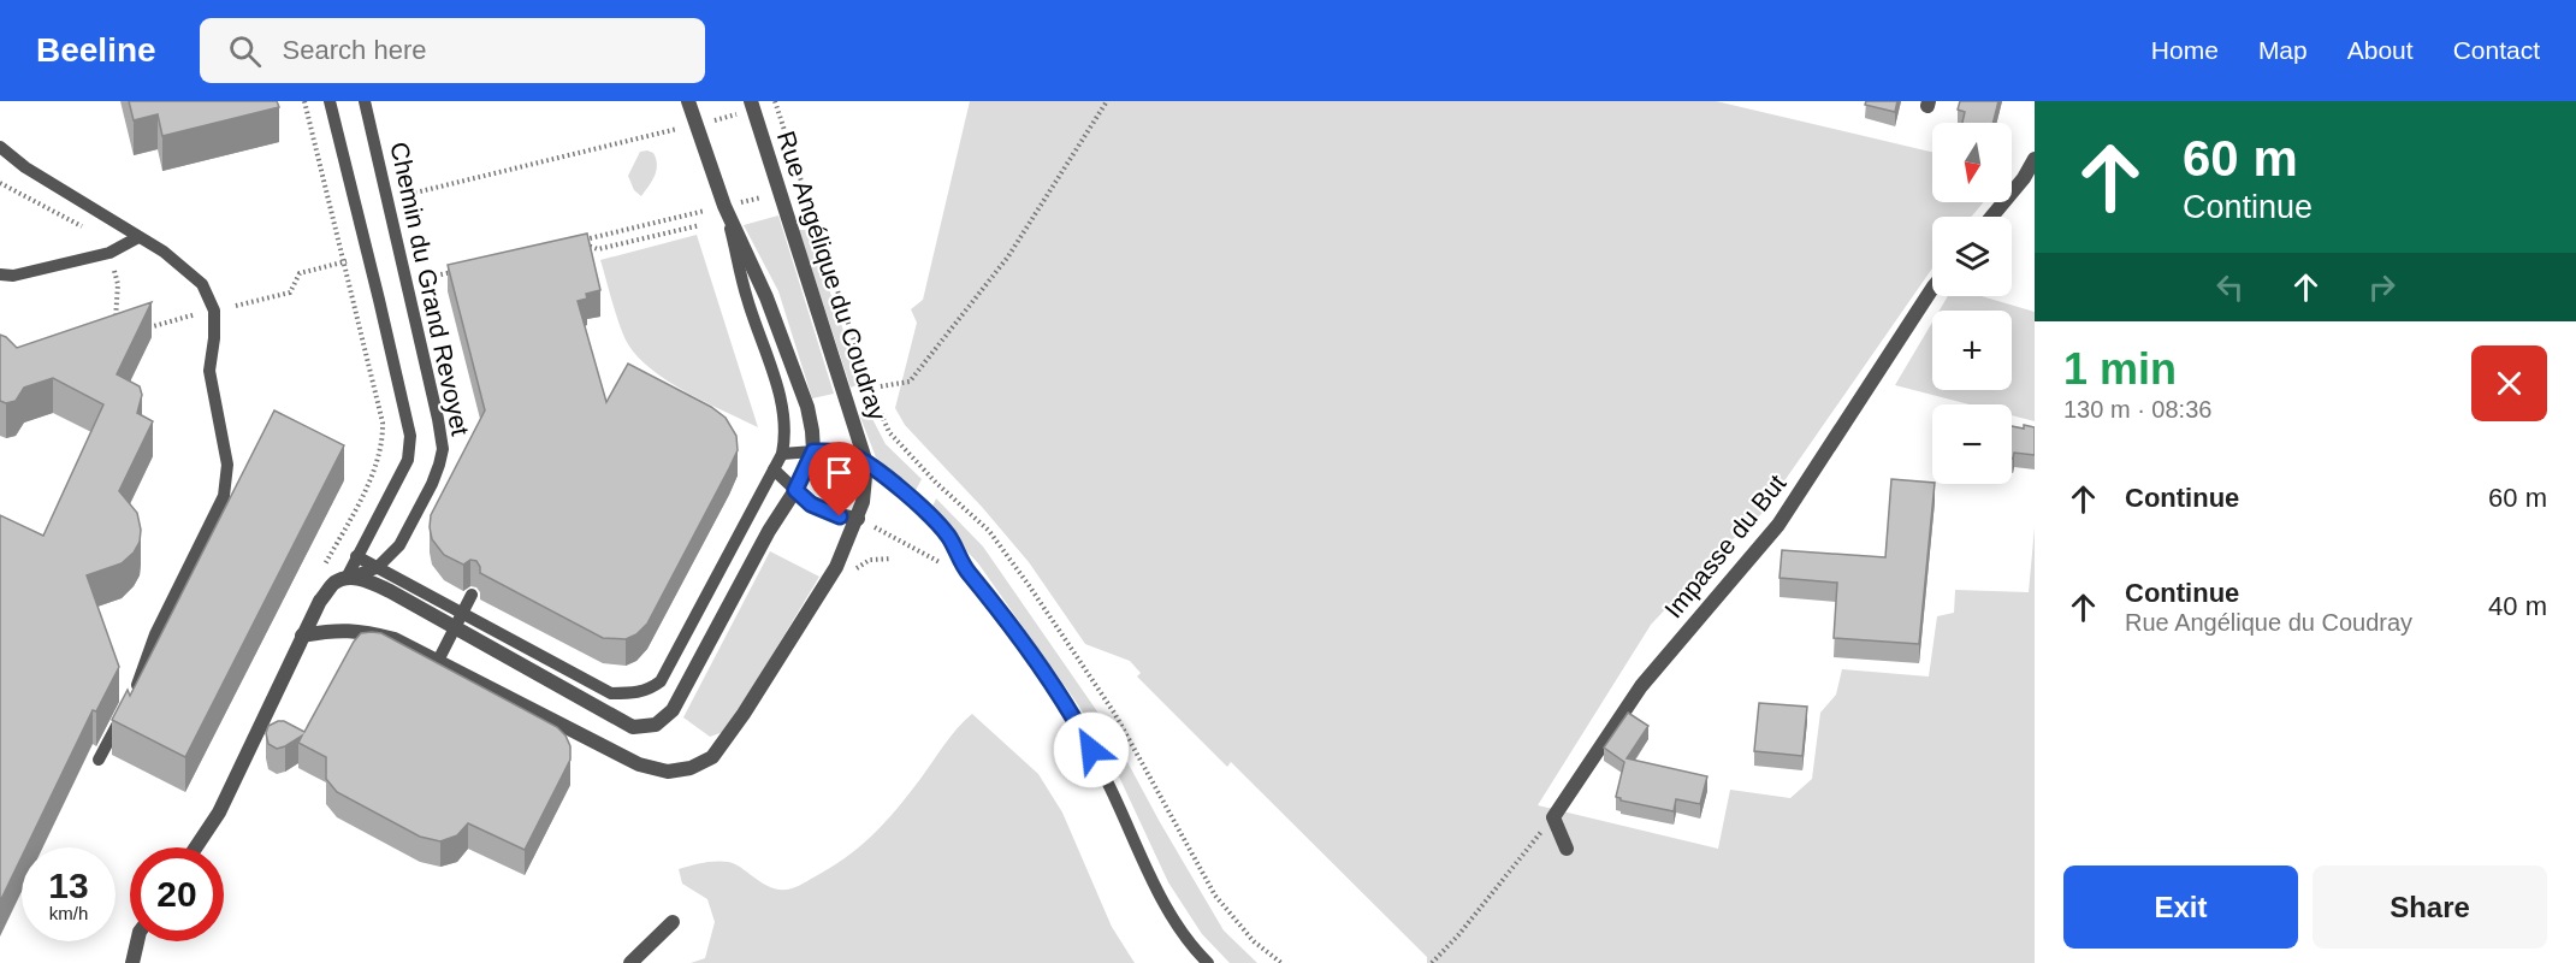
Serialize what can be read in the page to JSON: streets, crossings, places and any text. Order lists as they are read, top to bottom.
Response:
{
  "streets": {
    "street": ["Rue Angélique du Coudray", "Chemin du Grand Revoyet", "Impasse du But"]
  },
  "crossings": [
    ["Rue Angélique du Coudray", "Chemin du Grand Revoyet"]
  ],
  "north": "bottom",
  "page": {
    "header": "Beeline",
    "search": "Search here",
    "nav": [
      "Home",
      "Map",
      "About",
      "Contact"
    ],
    "turn": ["60 m", "Continue"],
    "map_buttons": ["+", "−"],
    "heading": ["1 min", "130 m · 08:36"],
    "list": [
      {
        "name": "Continue",
        "value": "60 m"
      },
      {
        "name": "Continue",
        "note": "Rue Angélique du Coudray",
        "value": "40 m"
      }
    ],
    "speed": "13 km/h",
    "limit": "20",
    "buttons": ["Exit", "Share"]
  }
}
